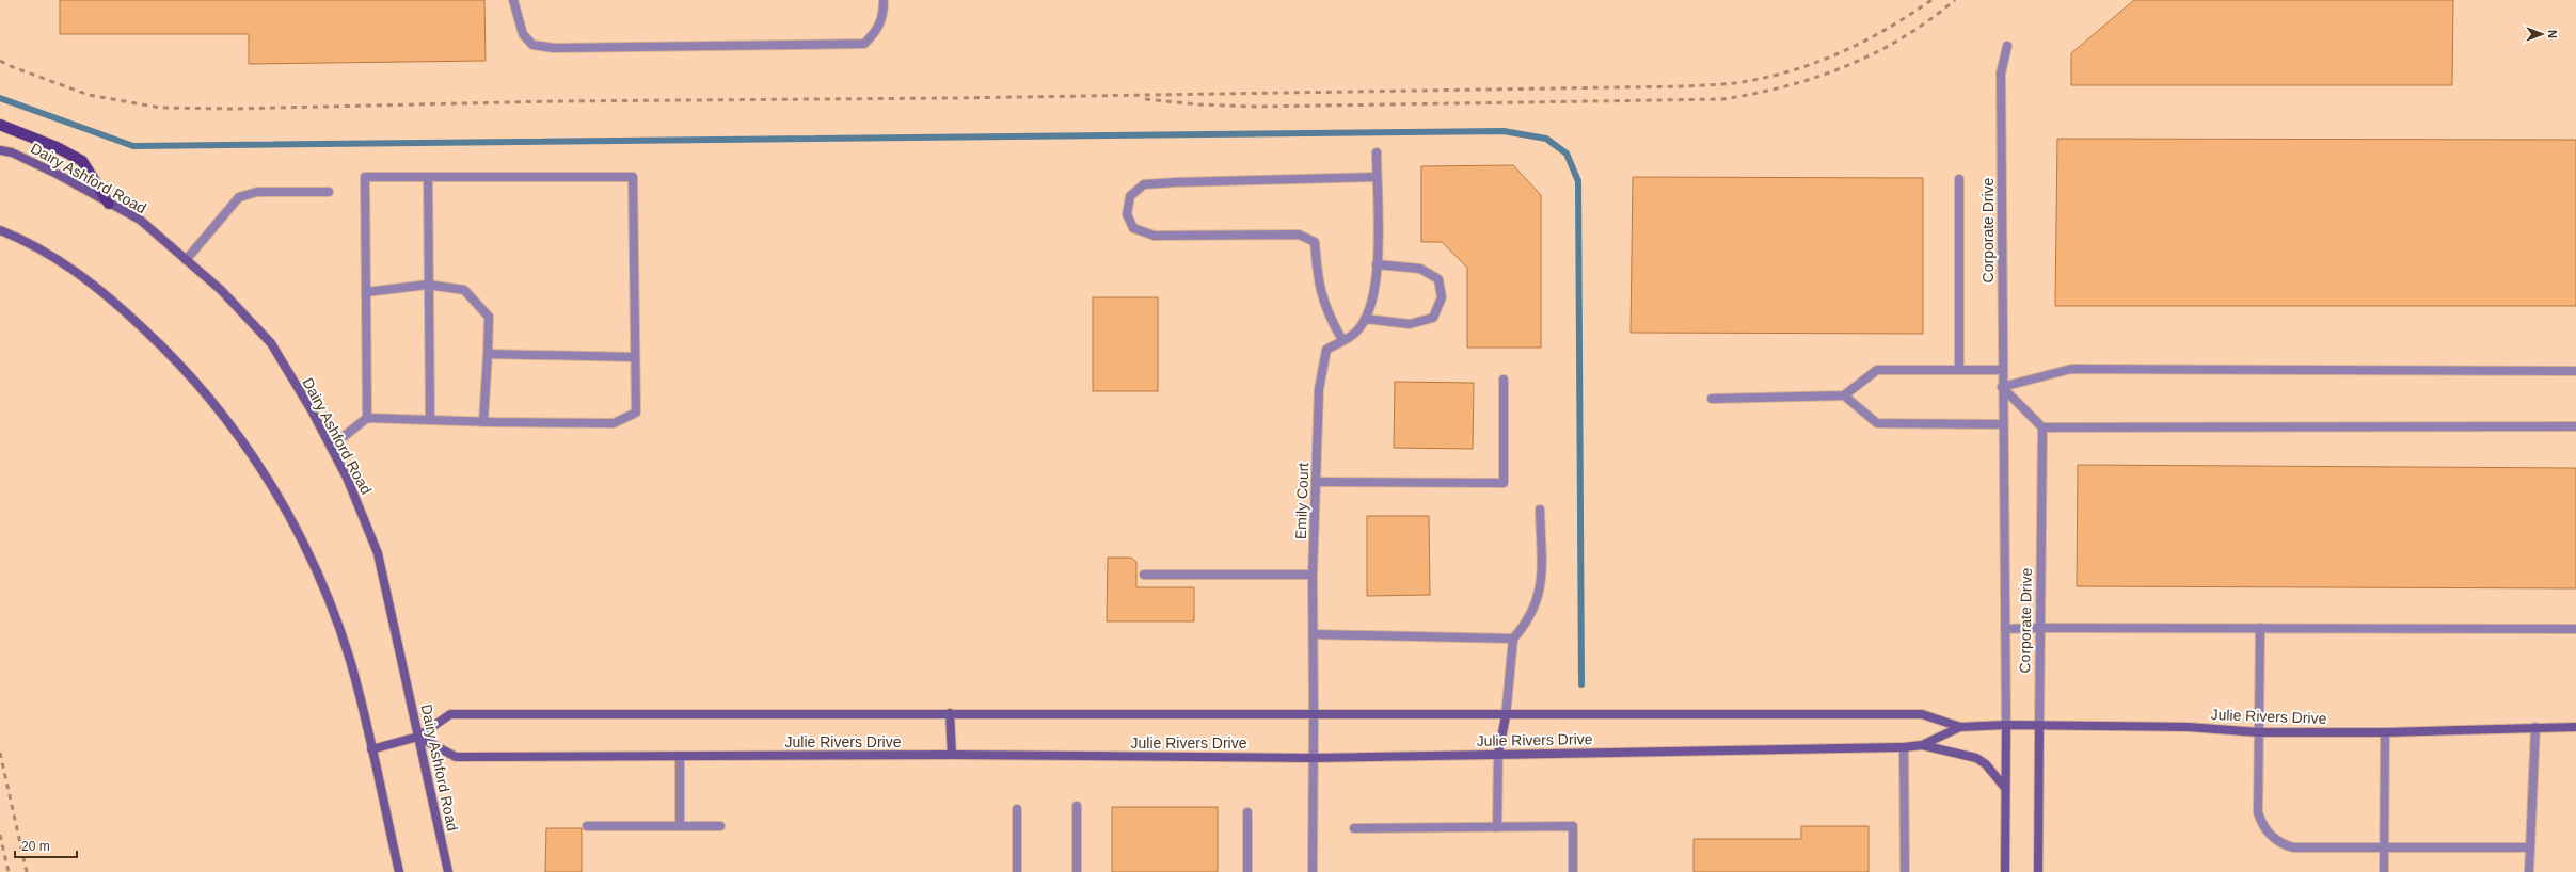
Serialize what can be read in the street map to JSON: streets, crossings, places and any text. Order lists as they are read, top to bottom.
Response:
{
  "streets": {
    "street": [
      "Dairy Ashford Road",
      "Corporate Drive",
      "Emily Court",
      "Julie Rivers Drive"
    ]
  },
  "crossings": [
    ["Dairy Ashford Road", "Julie Rivers Drive"],
    ["Corporate Drive", "Julie Rivers Drive"],
    ["Emily Court", "Julie Rivers Drive"]
  ],
  "scale_bar": "20 m",
  "north": "right"
}
